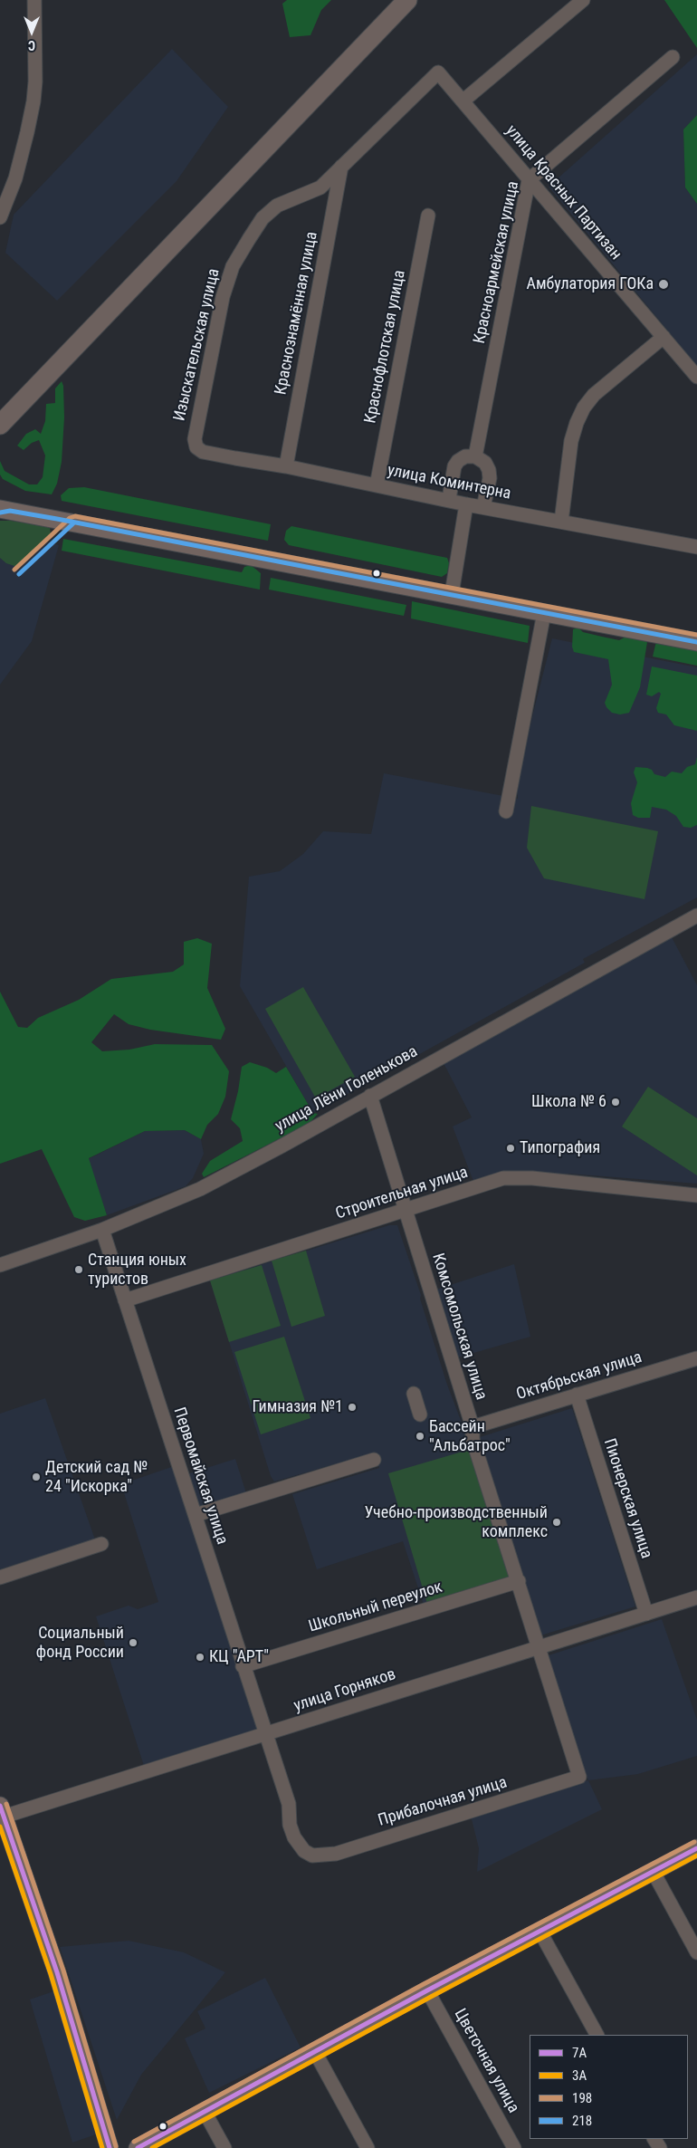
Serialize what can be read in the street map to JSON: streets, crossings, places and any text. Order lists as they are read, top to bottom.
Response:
{
  "streets": {
    "street": [
      "улица Красных Партизан",
      "Красноармейская улица",
      "Краснознамённая улица",
      "Изыскательская улица",
      "Краснофлотская улица",
      "улица Коминтерна",
      "улица Лёни Голенькова",
      "Строительная улица",
      "Комсомольская улица",
      "Октябрьская улица",
      "Первомайская улица",
      "Пионерская улица",
      "Школьный переулок",
      "улица Горняков",
      "Прибалочная улица",
      "Цветочная улица"
    ]
  },
  "crossings": [
    ["улица Красных Партизан", "Красноармейская улица"],
    ["улица Красных Партизан", "Изыскательская улица"],
    ["Красноармейская улица", "улица Коминтерна"],
    ["Краснознамённая улица", "Изыскательская улица"],
    ["Краснознамённая улица", "улица Коминтерна"],
    ["Изыскательская улица", "улица Коминтерна"],
    ["Краснофлотская улица", "улица Коминтерна"],
    ["улица Лёни Голенькова", "Комсомольская улица"],
    ["улица Лёни Голенькова", "Первомайская улица"],
    ["Строительная улица", "Комсомольская улица"],
    ["Строительная улица", "Первомайская улица"],
    ["Комсомольская улица", "Октябрьская улица"],
    ["Комсомольская улица", "Школьный переулок"],
    ["Комсомольская улица", "улица Горняков"],
    ["Комсомольская улица", "Прибалочная улица"],
    ["Октябрьская улица", "Пионерская улица"],
    ["Первомайская улица", "Школьный переулок"],
    ["Первомайская улица", "улица Горняков"],
    ["Первомайская улица", "Прибалочная улица"],
    ["Пионерская улица", "улица Горняков"],
    ["улица Горняков", "Прибалочная улица"]
  ],
  "places": [
    "Амбулатория ГОКа",
    "Школа № 6",
    "Типография",
    "Станция юных туристов",
    "Гимназия №1",
    "Бассейн \"Альбатрос\"",
    "Детский сад № 24 \"Искорка\"",
    "Учебно-производственный комплекс",
    "Социальный фонд России",
    "КЦ \"АРТ\""
  ],
  "lines": [
    "transit line 218",
    "transit line 198",
    "transit line 7А",
    "transit line 3А"
  ],
  "legend": [
    "7А",
    "3А",
    "198",
    "218"
  ],
  "north": "bottom"
}
